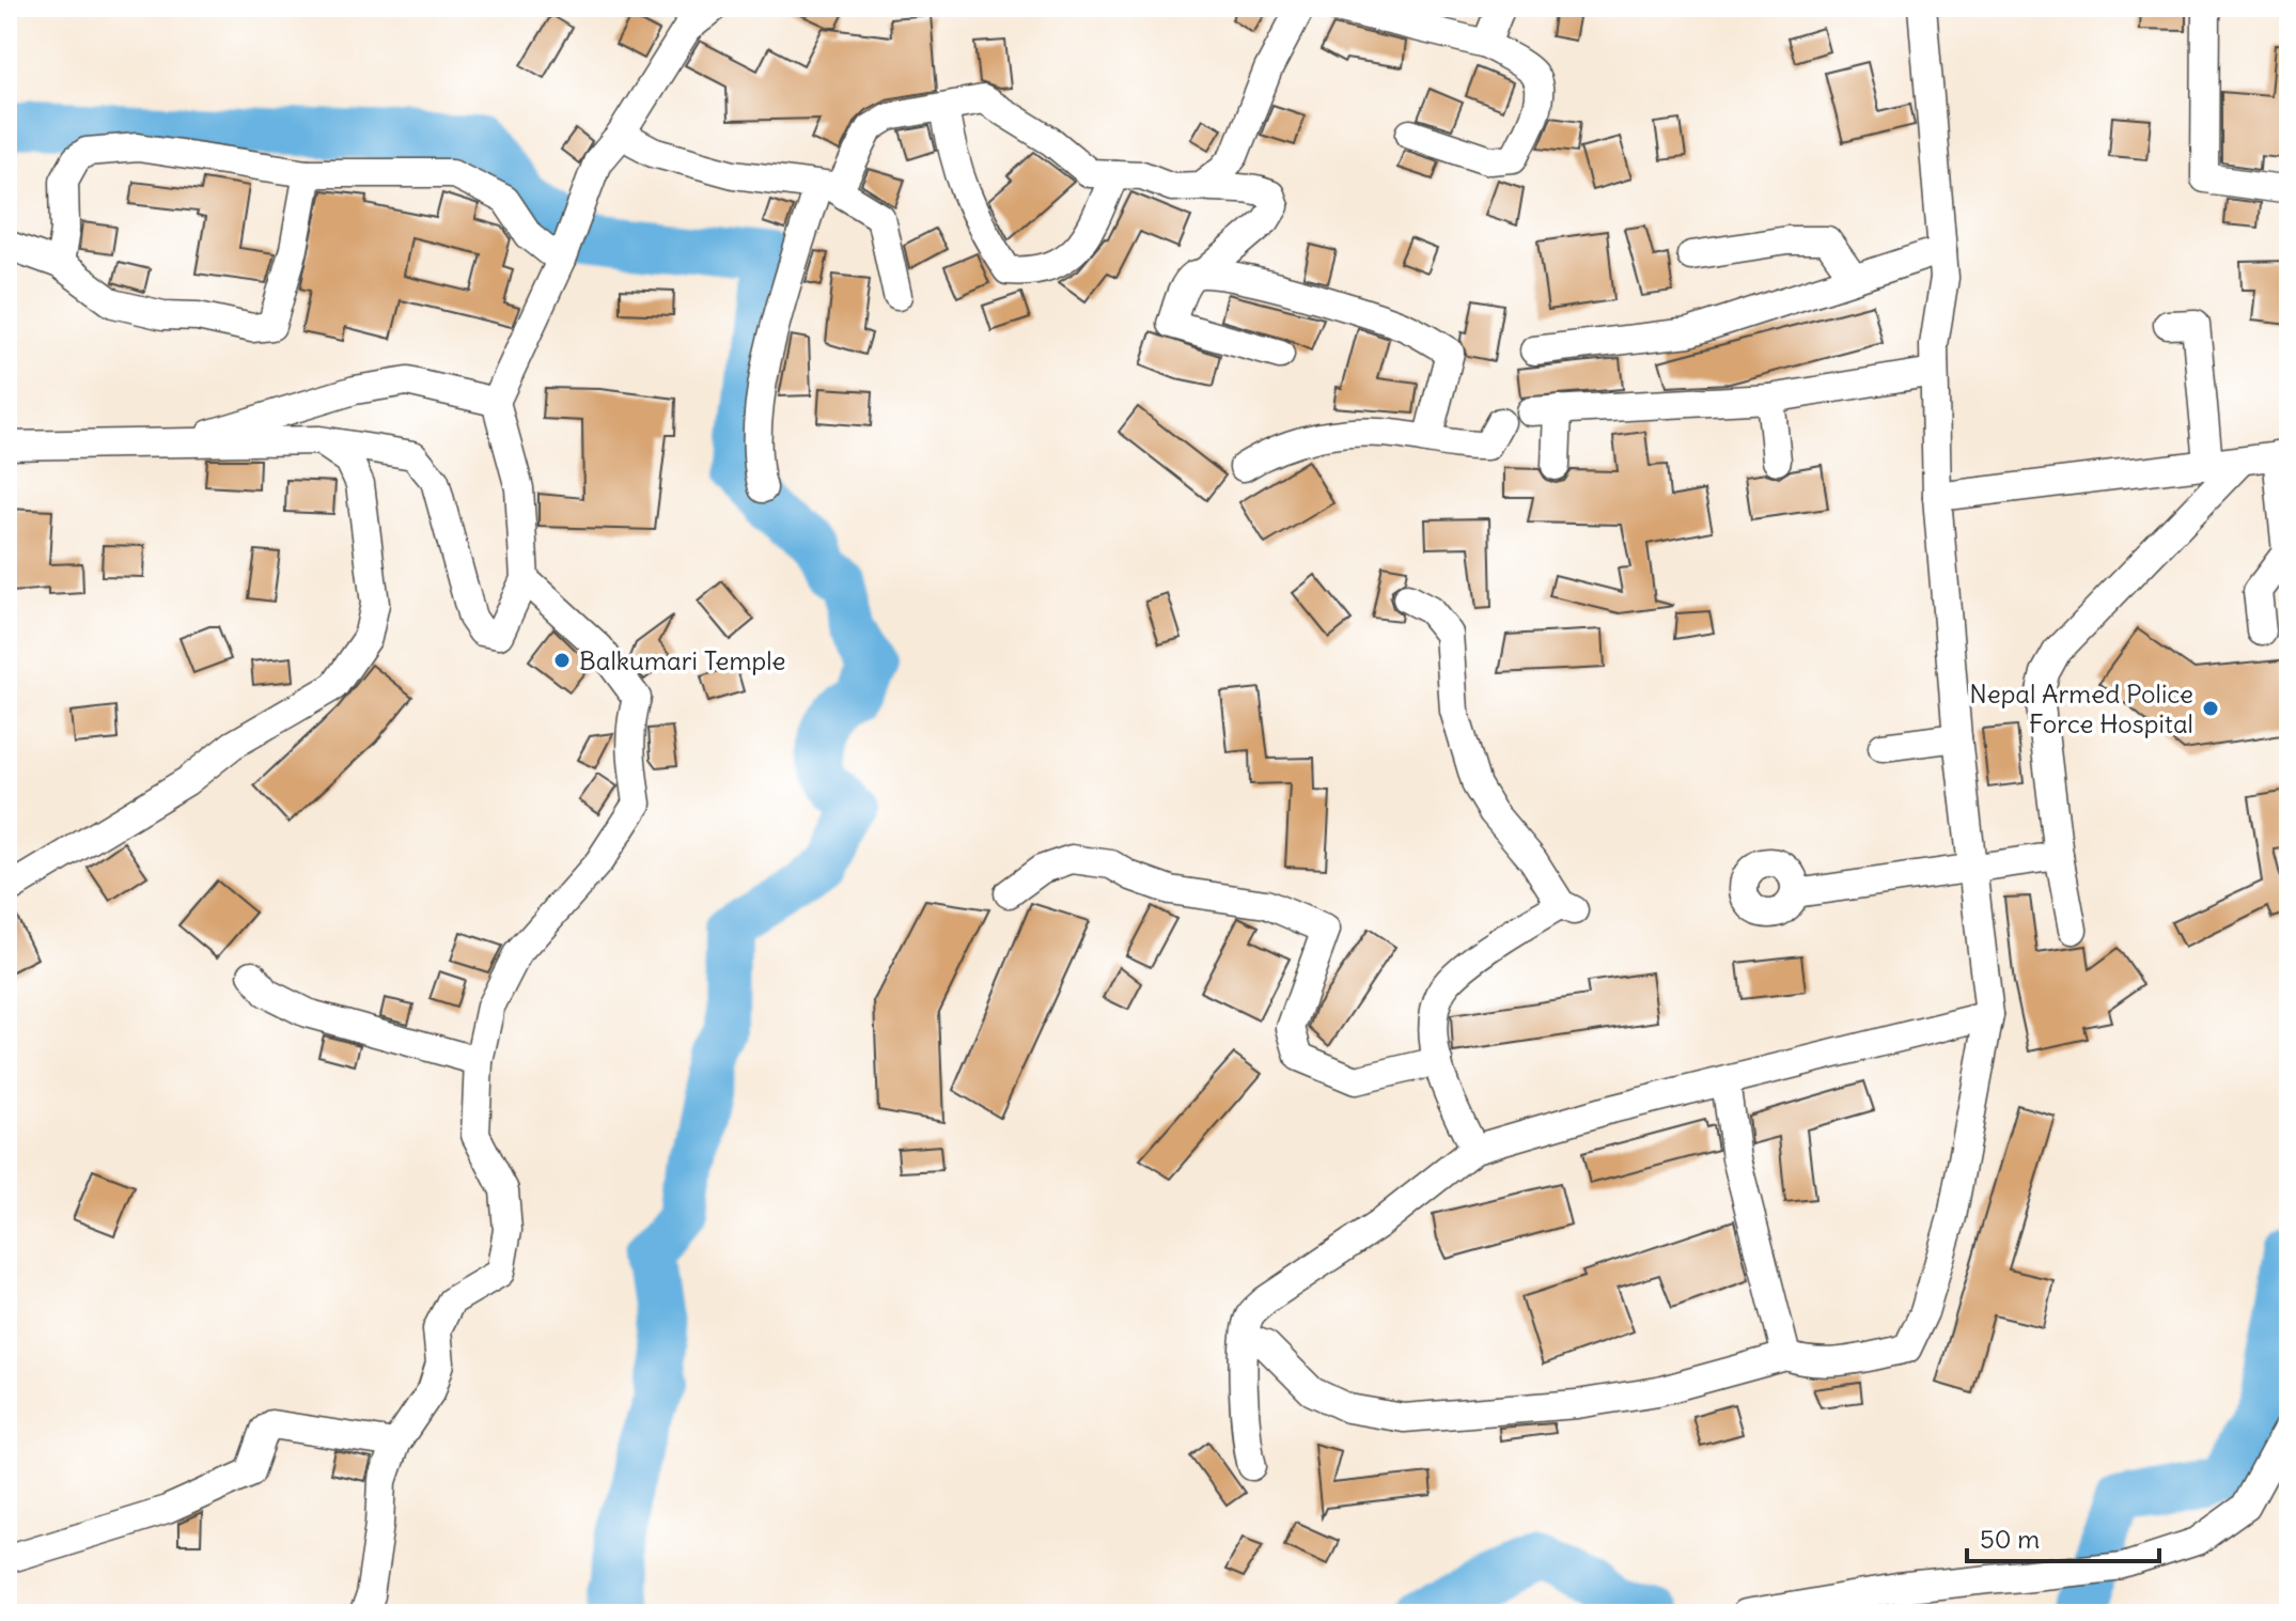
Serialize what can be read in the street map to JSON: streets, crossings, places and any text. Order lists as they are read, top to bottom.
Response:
{
  "places": ["Balkumari Temple", "Nepal Armed Police Force Hospital"],
  "scale_bar": "50 m"
}
